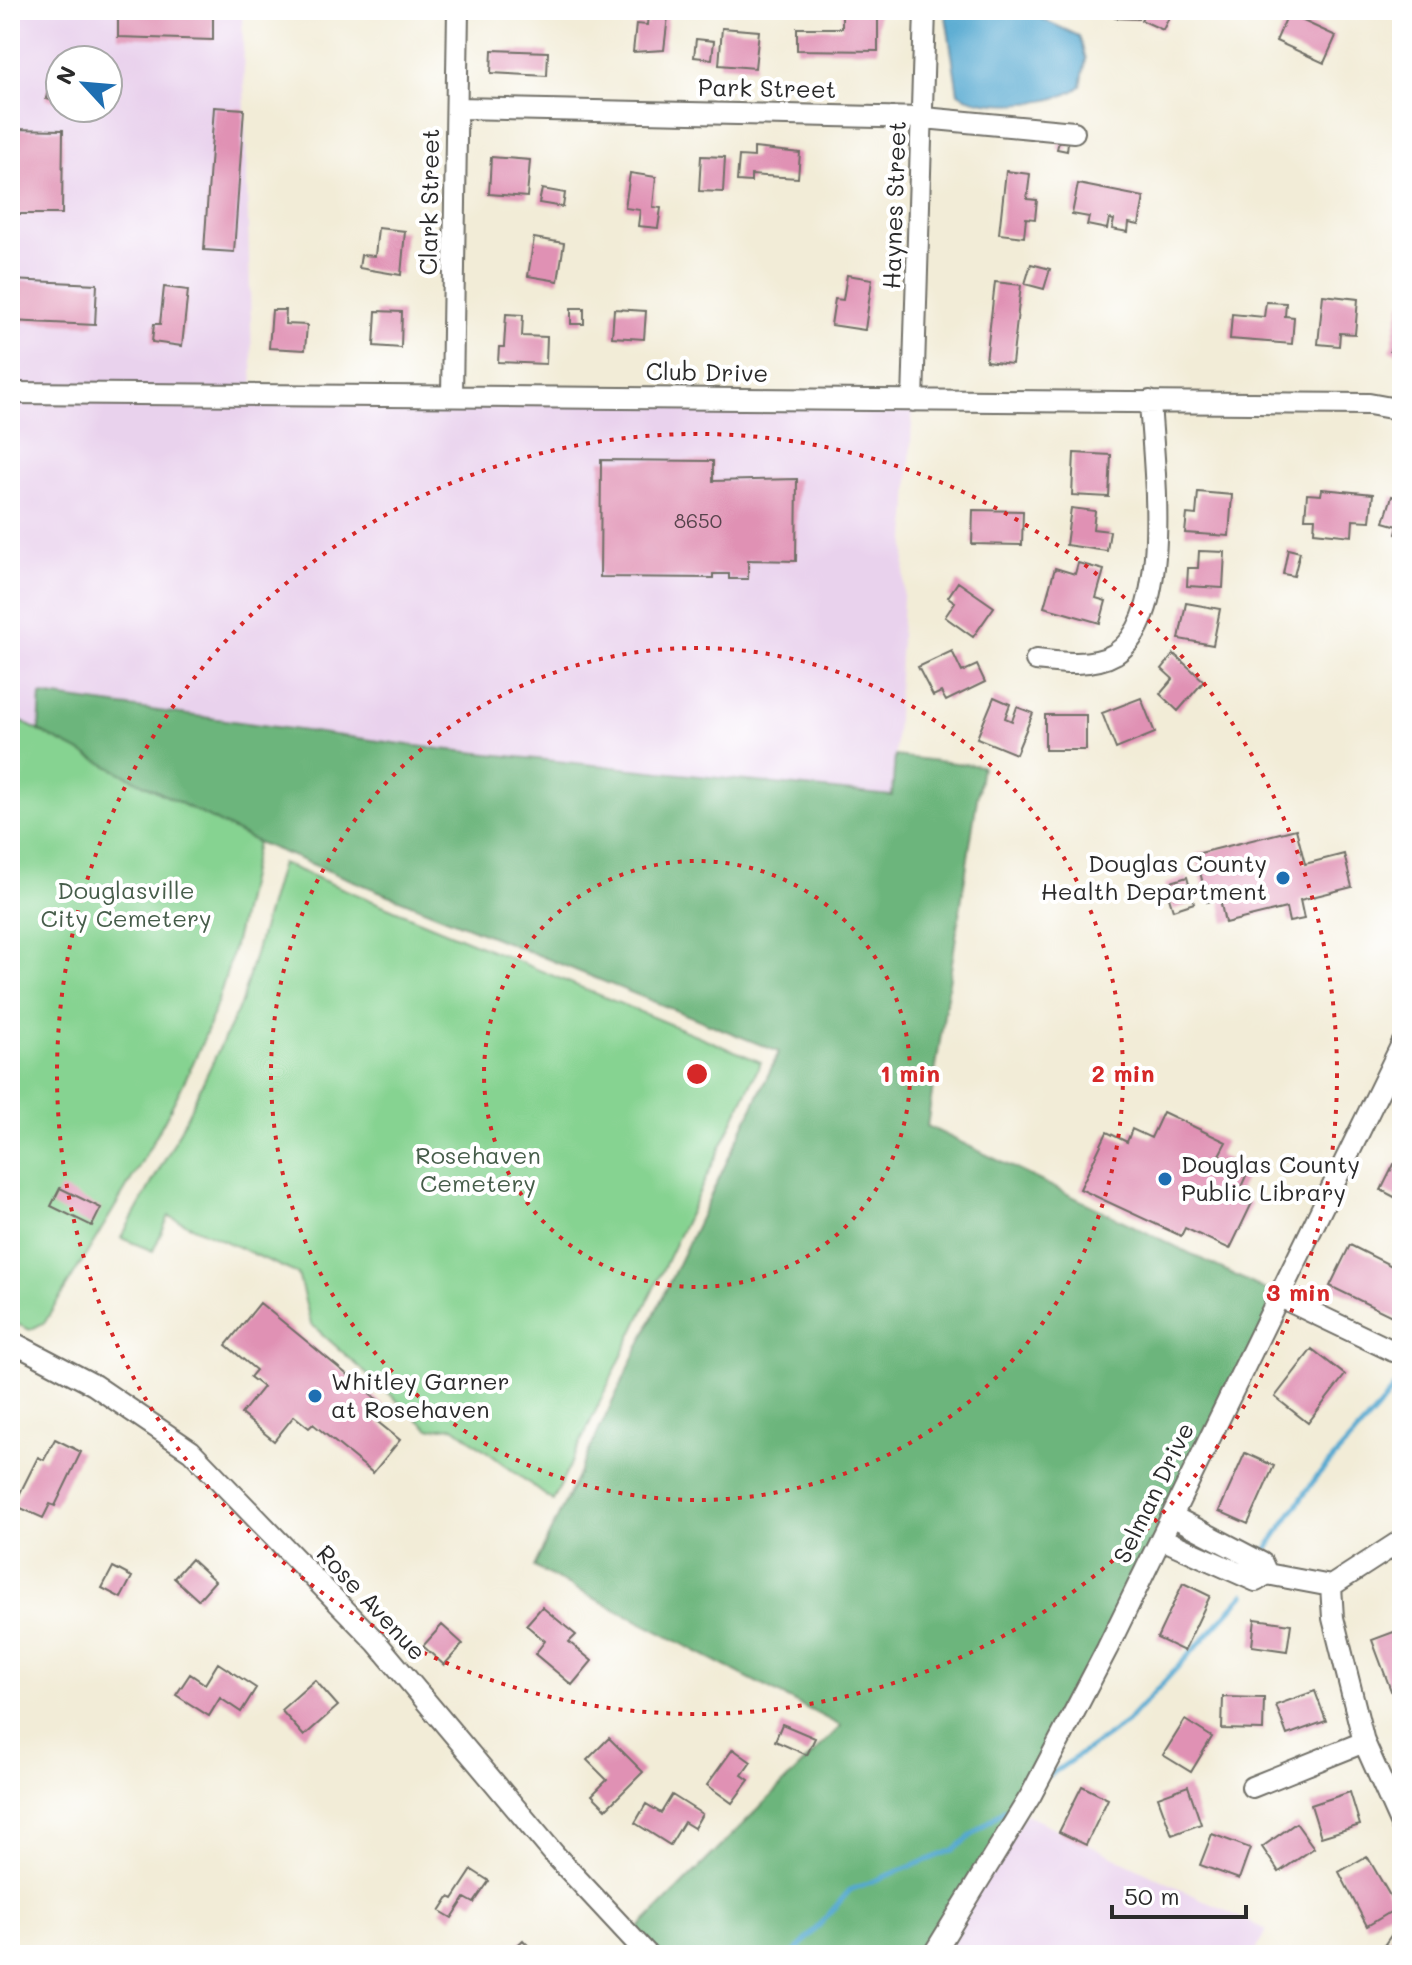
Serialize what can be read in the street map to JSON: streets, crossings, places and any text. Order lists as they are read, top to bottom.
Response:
{
  "streets": {
    "street": [
      "Park Street",
      "Clark Street",
      "Haynes Street",
      "Club Drive",
      "Selman Drive",
      "Rose Avenue"
    ]
  },
  "crossings": [
    ["Park Street", "Clark Street"],
    ["Park Street", "Haynes Street"],
    ["Clark Street", "Club Drive"],
    ["Haynes Street", "Club Drive"]
  ],
  "parks": ["Douglasville City Cemetery", "Rosehaven Cemetery"],
  "places": ["Douglas County Health Department", "Douglas County Public Library", "Whitley Garner at Rosehaven"],
  "house_numbers": ["8650"],
  "scale_bar": "50 m",
  "north": "top left",
  "rings": ["1 min", "2 min", "3 min"]
}
